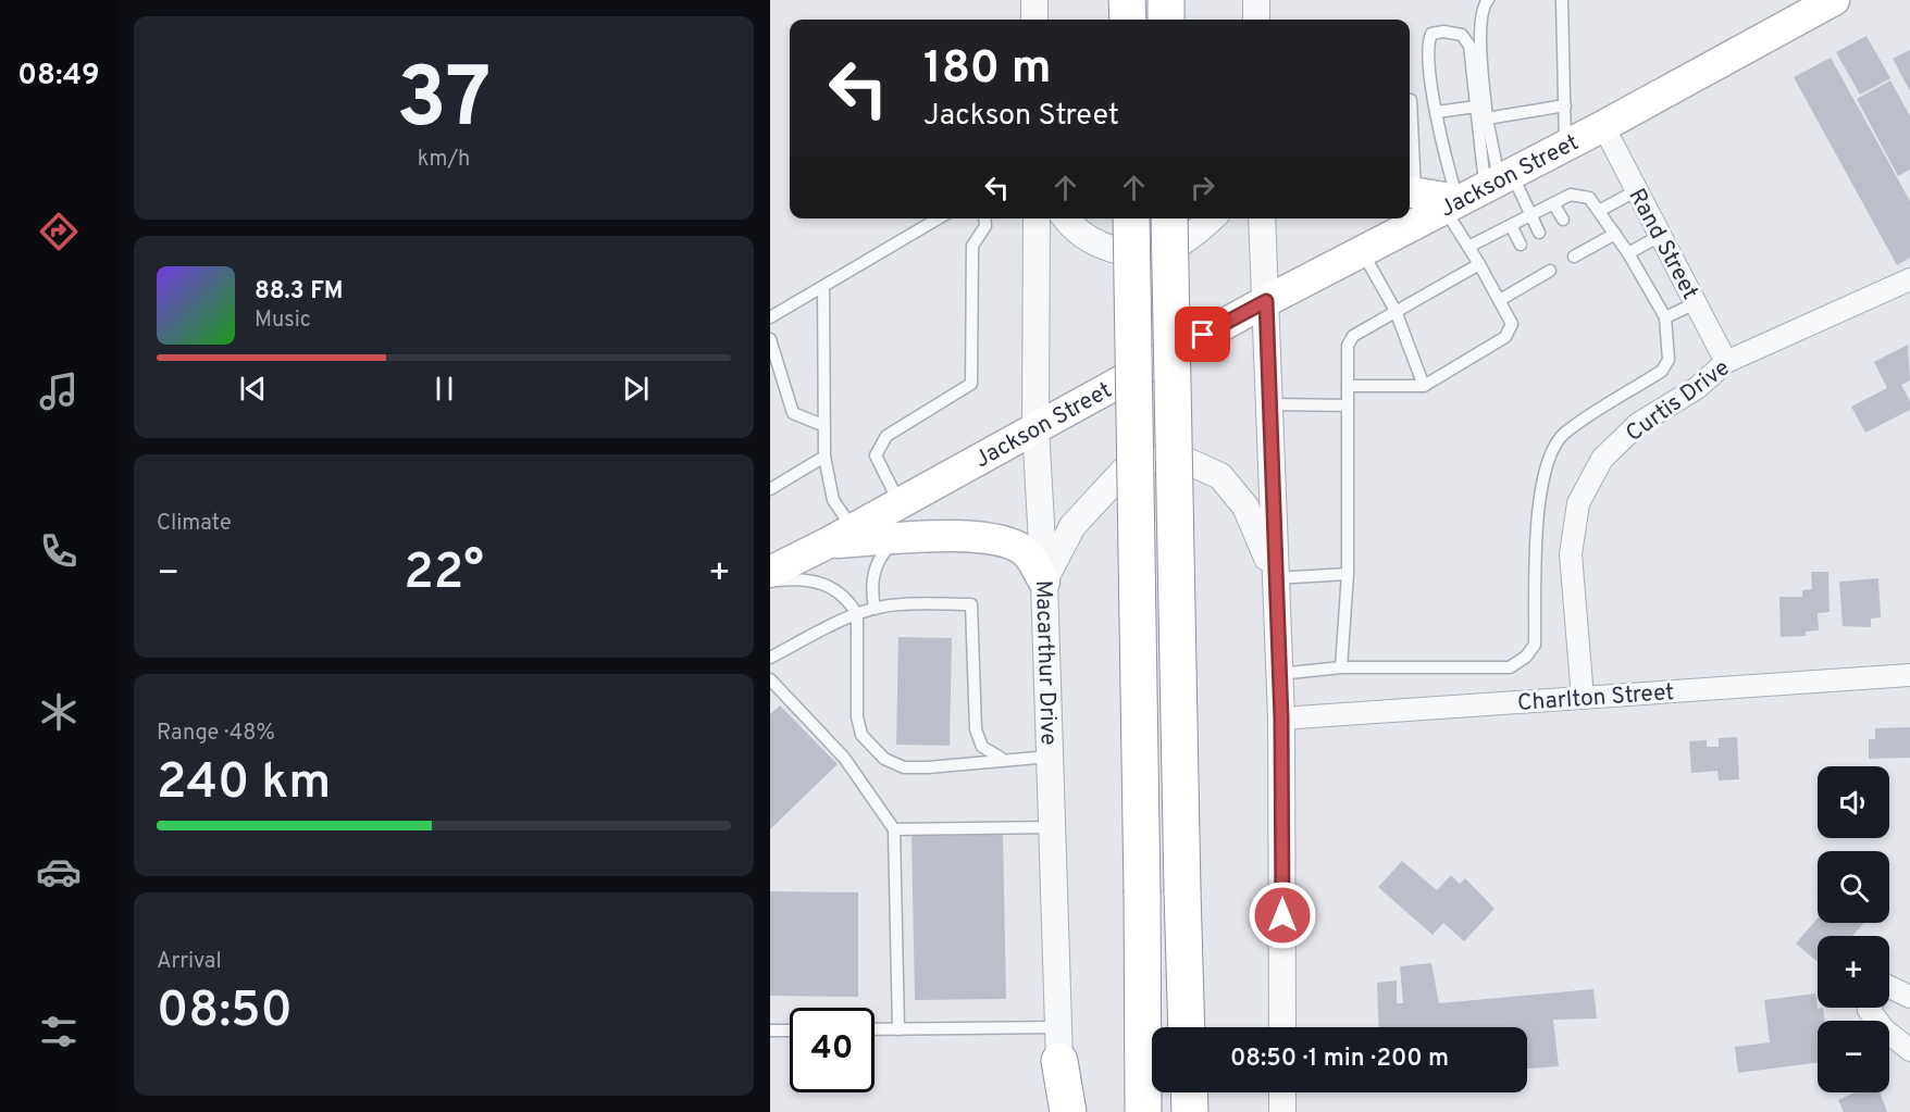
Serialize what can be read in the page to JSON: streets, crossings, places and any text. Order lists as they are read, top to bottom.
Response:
{
  "streets": {
    "main road": ["Jackson Street"],
    "street": [
      "Rand Street",
      "Curtis Drive",
      "Macarthur Drive",
      "Charlton Street"
    ]
  },
  "crossings": [
    ["Jackson Street", "Rand Street"],
    ["Jackson Street", "Macarthur Drive"],
    ["Rand Street", "Curtis Drive"],
    ["Curtis Drive", "Charlton Street"]
  ],
  "page": {
    "tabs": "08:49",
    "tile": [
      ["37", "km/h"],
      "Climate",
      ["Range · 48%", "240 km"],
      ["Arrival", "08:50"]
    ],
    "turn": ["180 m", "Jackson Street"],
    "song": ["88.3 FM", "Music"],
    "heat": ["−", "22°", "+"],
    "map_buttons": ["+", "−"],
    "limit": "40",
    "trip": "08:50 · 1 min · 200 m"
  }
}
